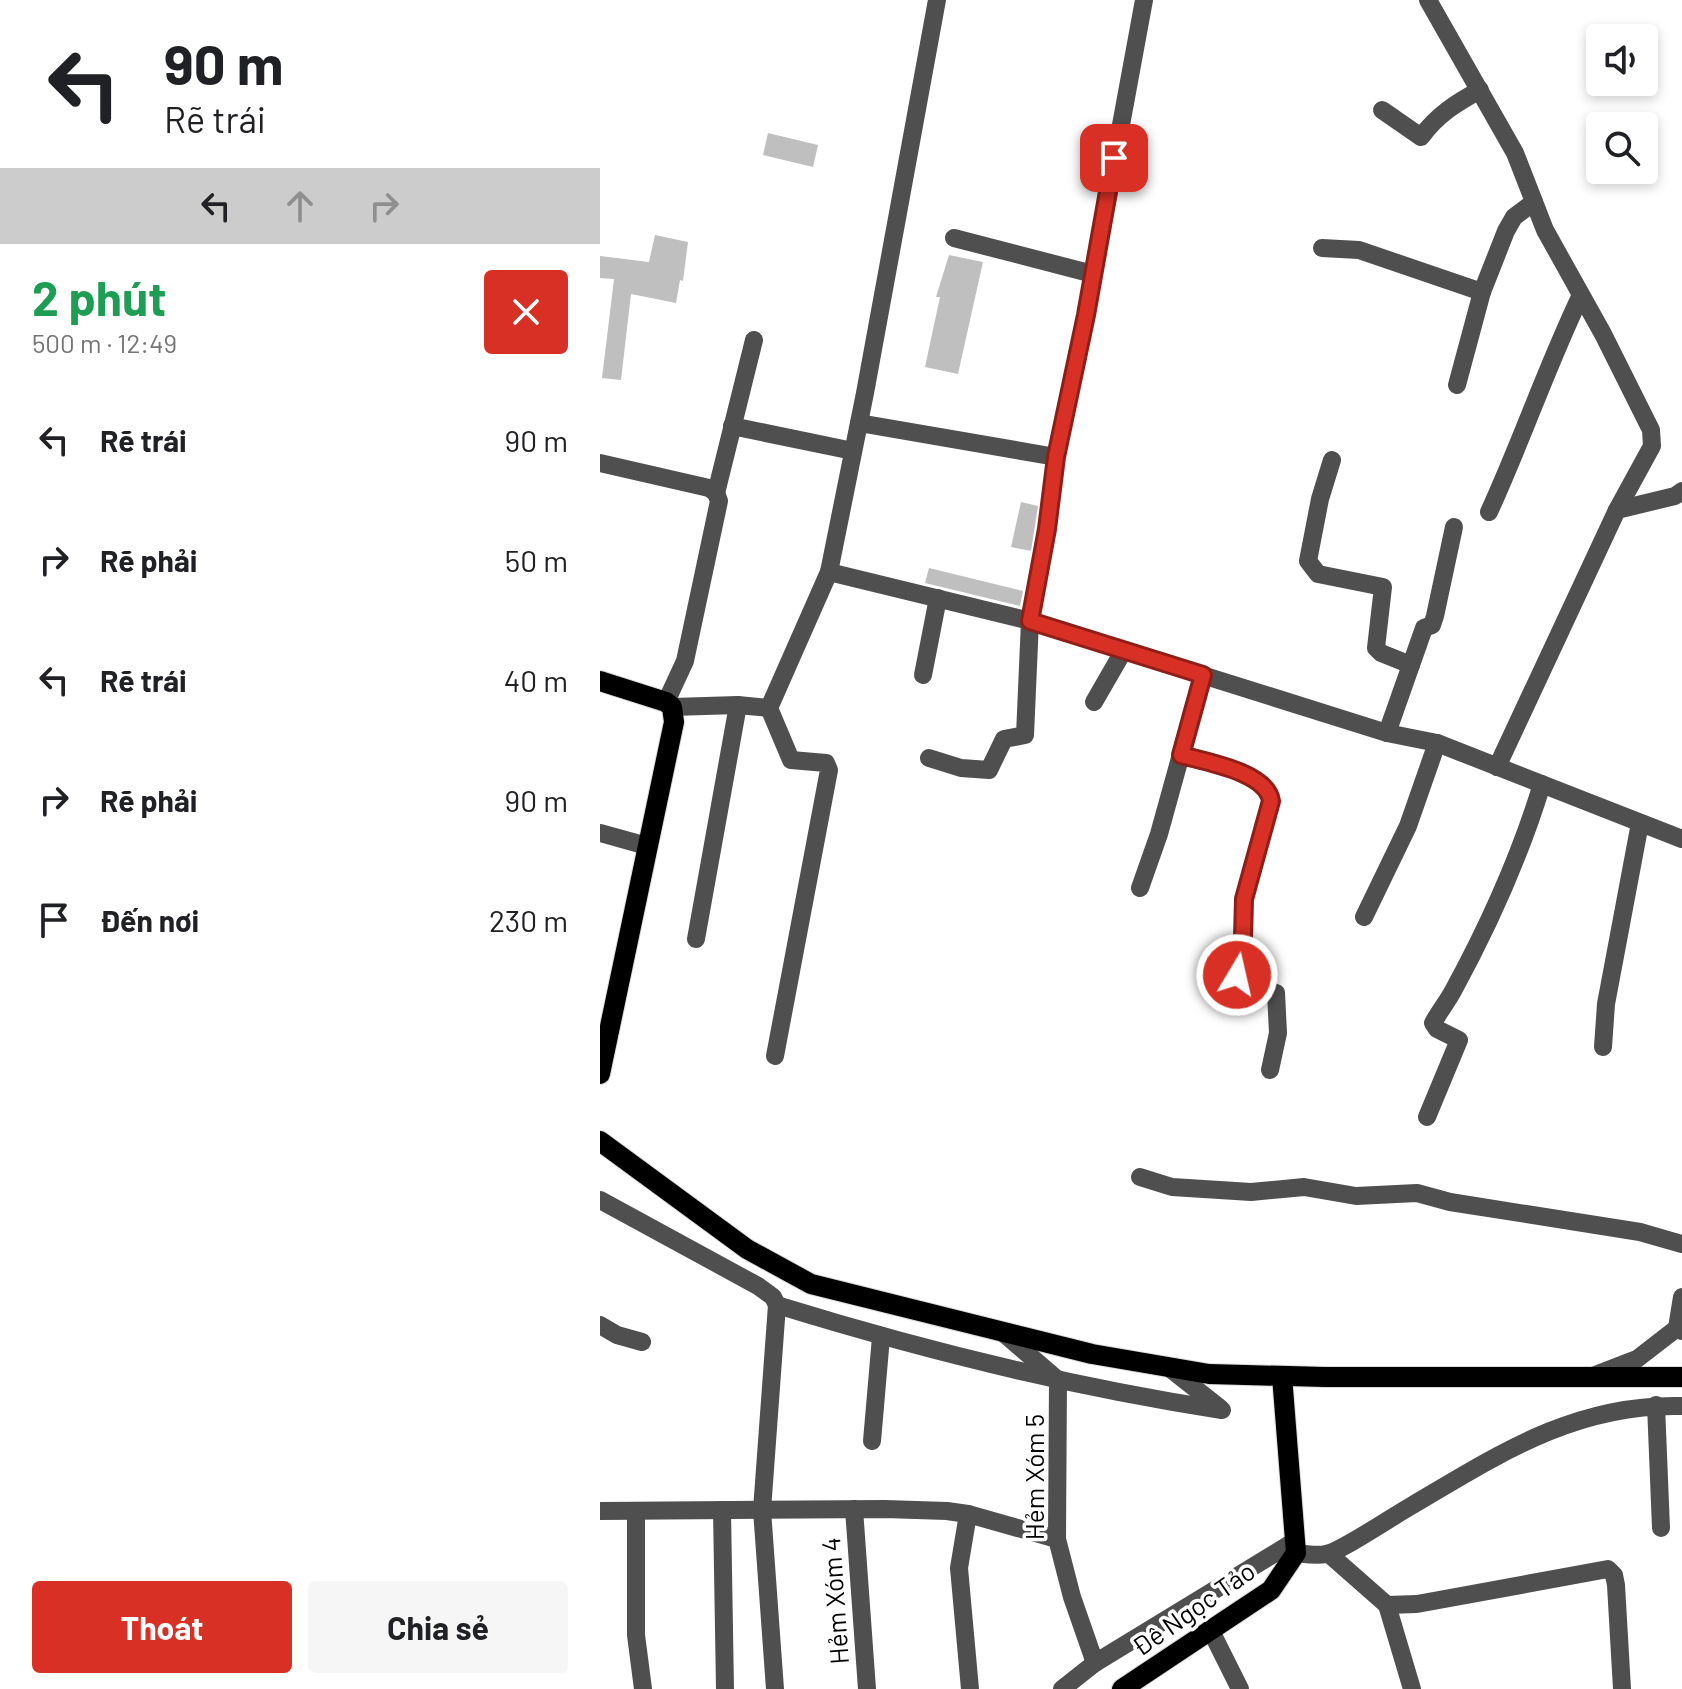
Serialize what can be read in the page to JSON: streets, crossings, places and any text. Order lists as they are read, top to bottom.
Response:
{
  "streets": {
    "main road": ["Đê Ngọc Tảo"],
    "street": ["Hẻm Xóm 5", "Hẻm Xóm 4"]
  },
  "page": {
    "turn": ["90 m", "Rẽ trái"],
    "heading": ["2 phút", "500 m · 12:49"],
    "list": [
      {
        "name": "Rẽ trái",
        "value": "90 m"
      },
      {
        "name": "Rẽ phải",
        "value": "50 m"
      },
      {
        "name": "Rẽ trái",
        "value": "40 m"
      },
      {
        "name": "Rẽ phải",
        "value": "90 m"
      },
      {
        "name": "Đến nơi",
        "value": "230 m"
      }
    ],
    "buttons": ["Thoát", "Chia sẻ"]
  }
}
